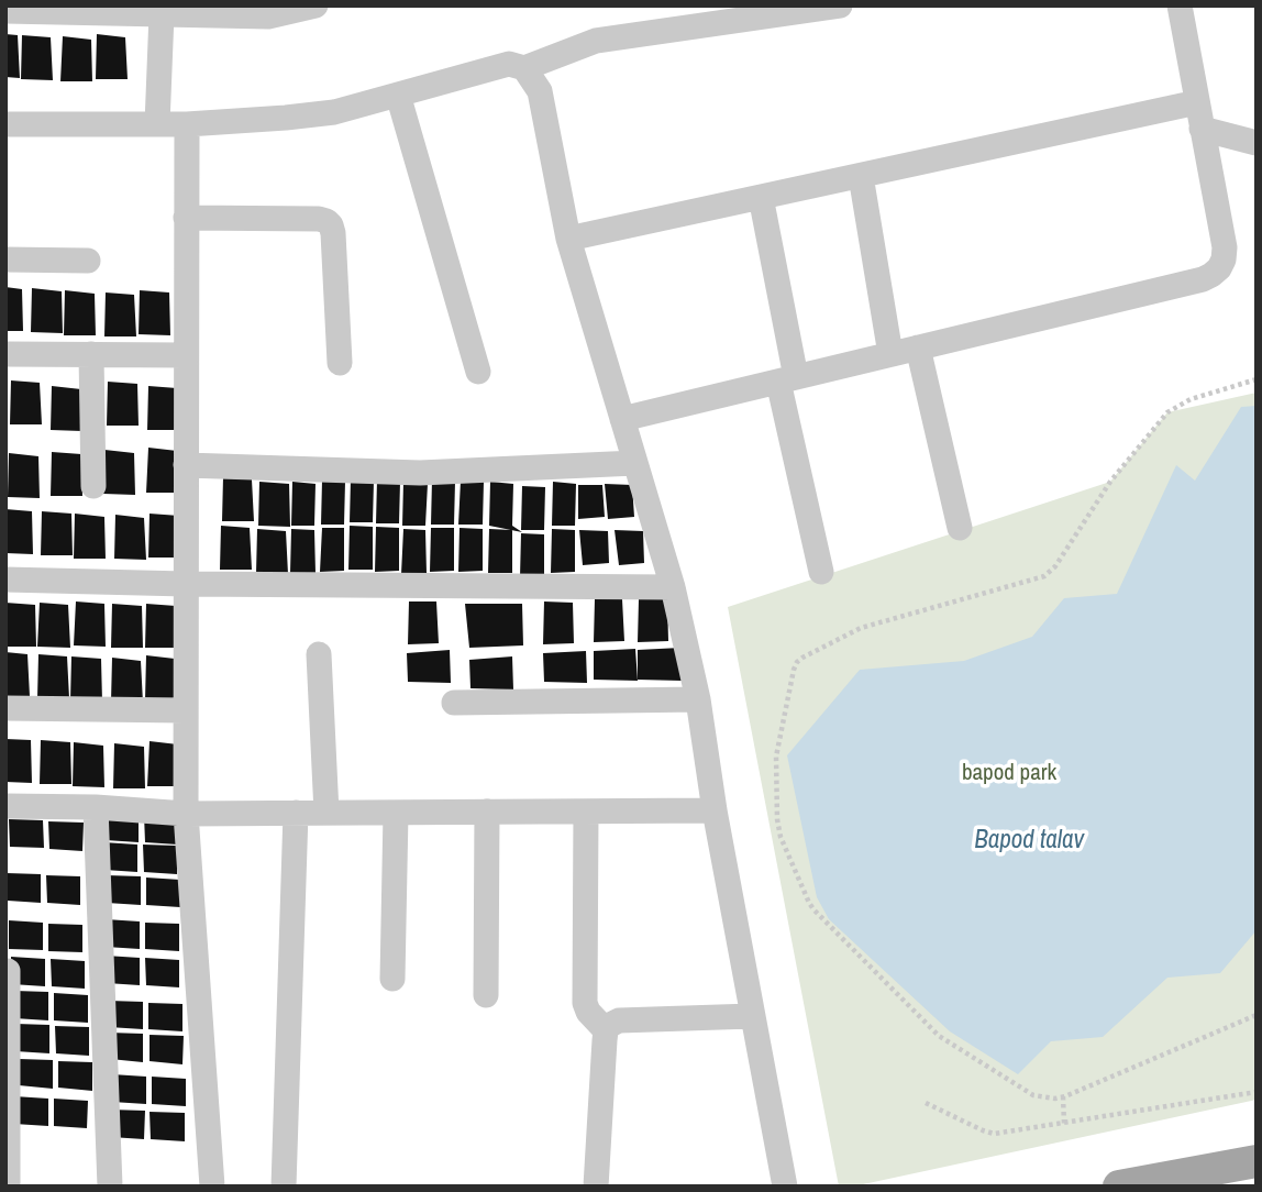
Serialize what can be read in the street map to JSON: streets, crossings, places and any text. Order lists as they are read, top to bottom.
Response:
{
  "water": ["Bapod talav"],
  "parks": ["bapod park"]
}
